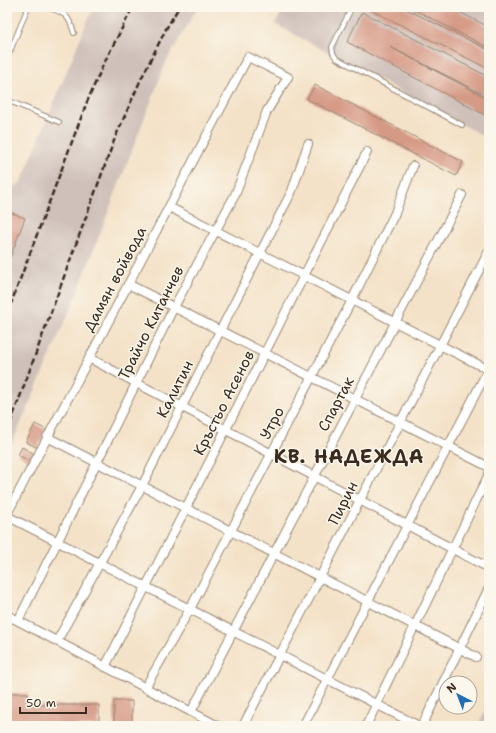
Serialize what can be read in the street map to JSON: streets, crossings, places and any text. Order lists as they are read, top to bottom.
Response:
{
  "streets": {
    "street": [
      "Дамян войвода",
      "Трайчо Китанчев",
      "Калитин",
      "Кръстьо Асенов",
      "Спартак",
      "Утро",
      "Пирин"
    ]
  },
  "crossings": [
    ["Дамян войвода", "Трайчо Китанчев"]
  ],
  "districts": ["КВ. НАДЕЖДА"],
  "scale_bar": "50 m",
  "north": "top left"
}
